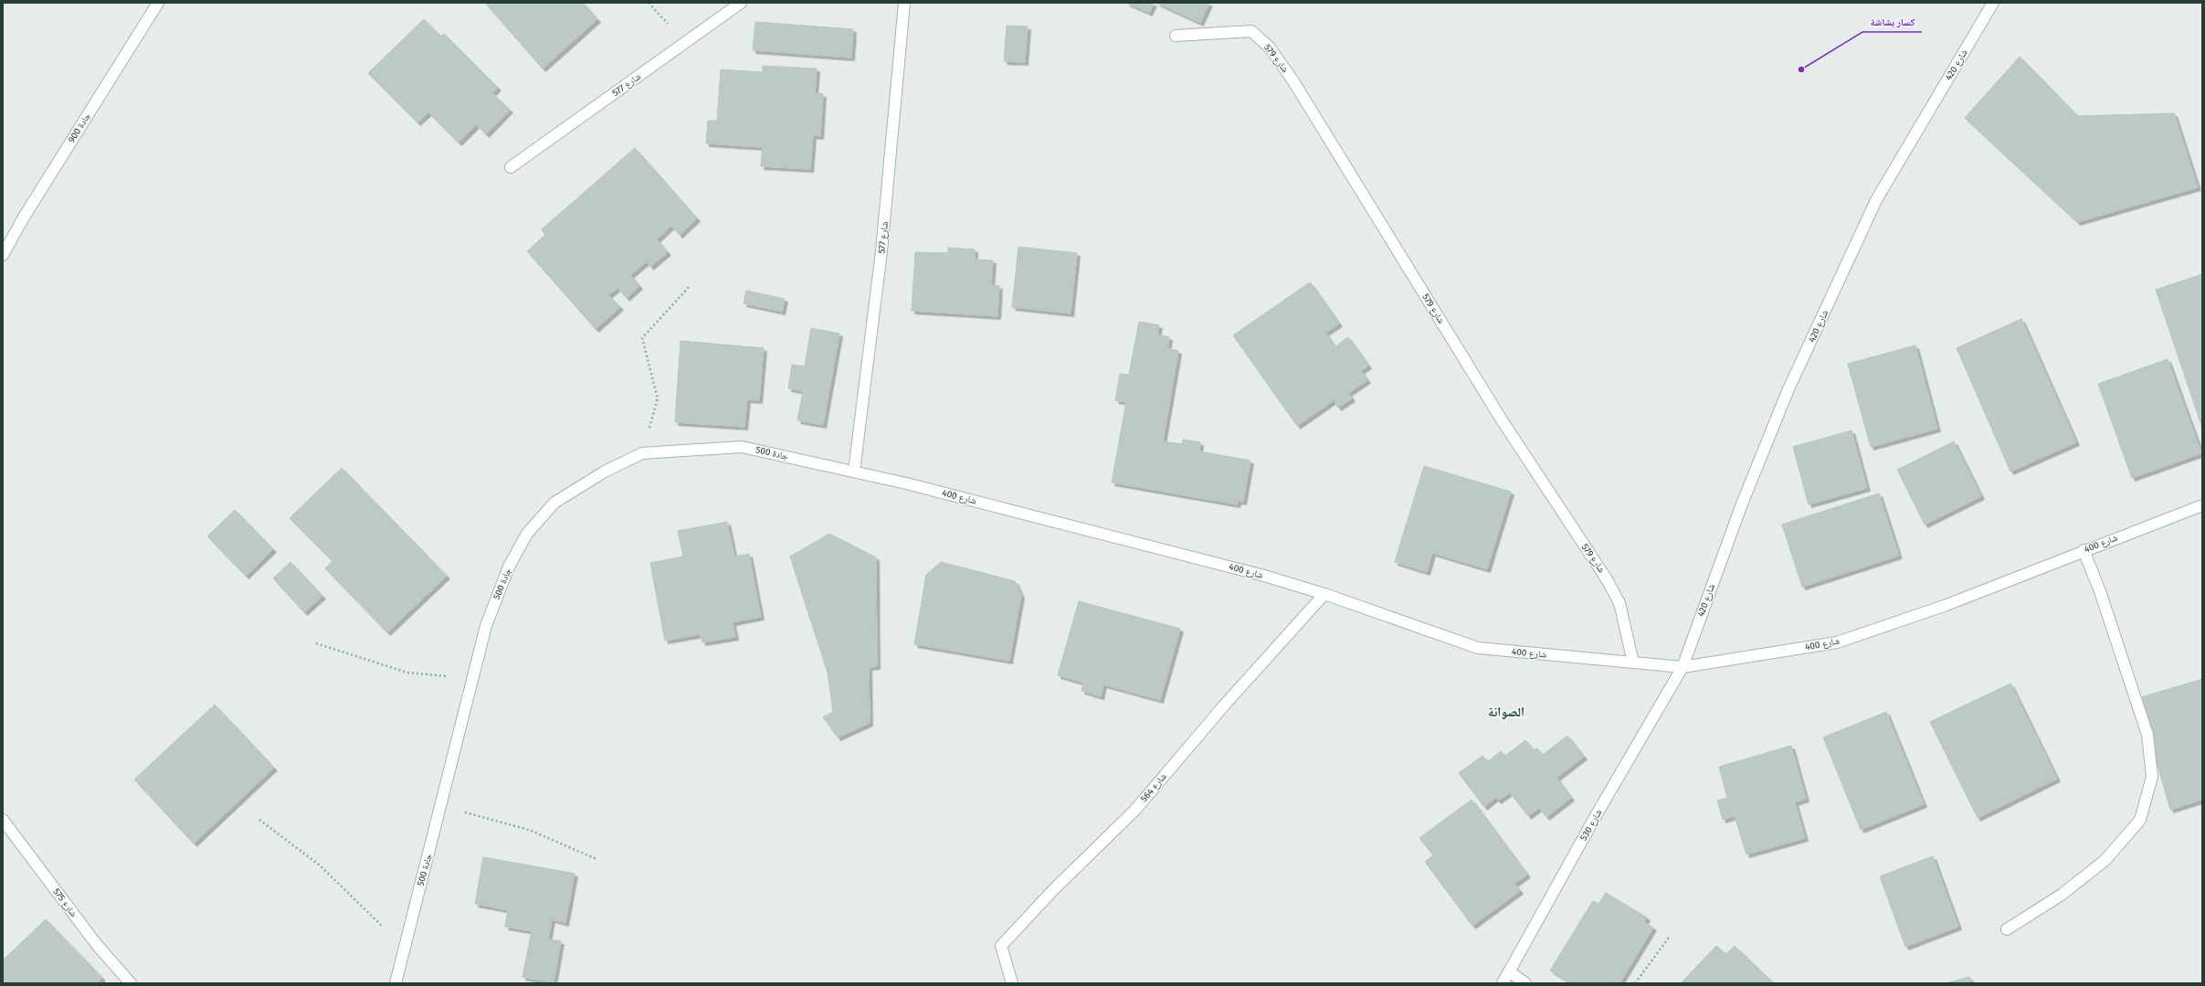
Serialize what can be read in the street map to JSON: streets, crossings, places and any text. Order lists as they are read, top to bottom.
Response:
{
  "streets": {
    "street": [
      "شارع 579",
      "شارع 420",
      "شارع 577",
      "جادة 900",
      "جادة 500",
      "شارع 400",
      "شارع 564",
      "شارع 530",
      "شارع 575"
    ]
  },
  "crossings": [
    ["شارع 579", "شارع 400"],
    ["شارع 420", "شارع 400"],
    ["شارع 420", "شارع 530"],
    ["شارع 577", "جادة 500"],
    ["شارع 577", "شارع 400"],
    ["جادة 500", "شارع 400"],
    ["شارع 400", "شارع 564"],
    ["شارع 400", "شارع 530"]
  ],
  "districts": ["الصوانة"],
  "places": ["كسار بشاشة"]
}
